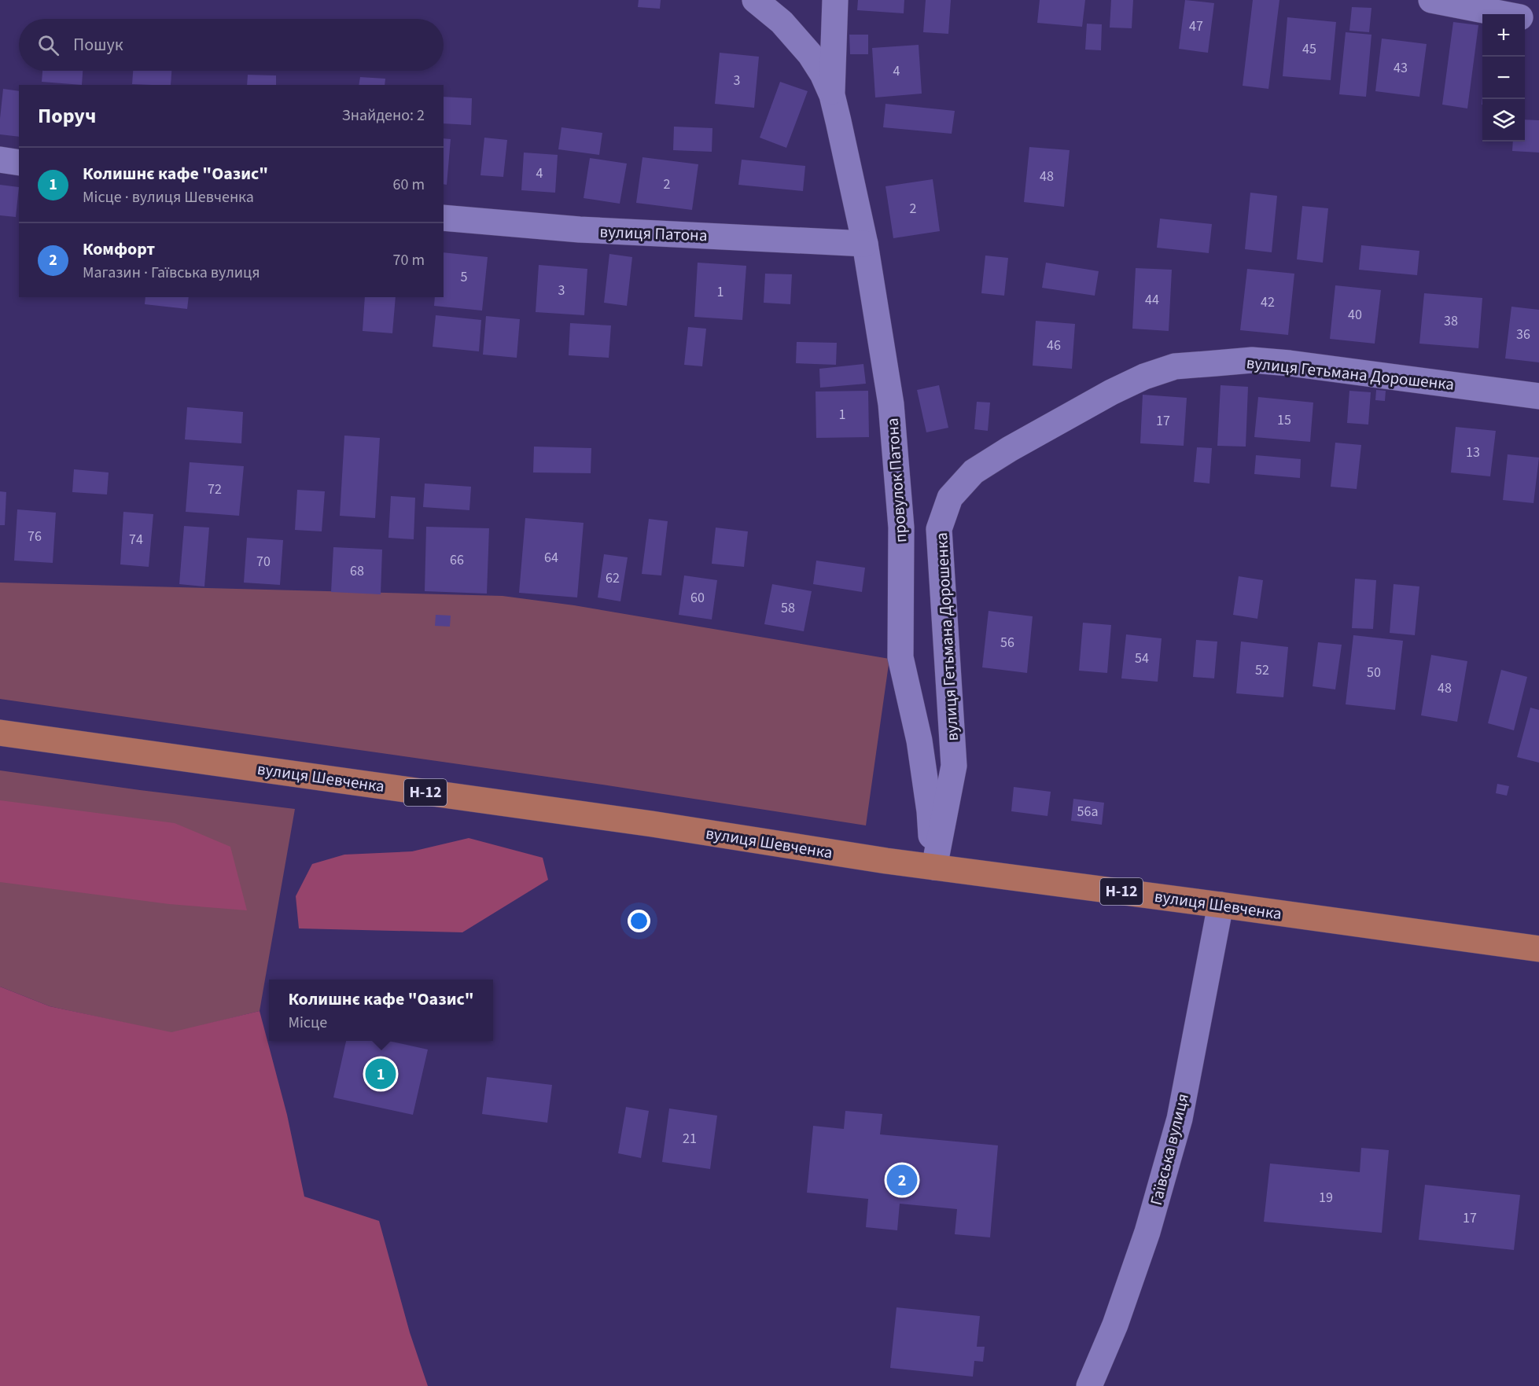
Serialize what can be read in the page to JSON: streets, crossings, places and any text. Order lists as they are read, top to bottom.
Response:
{
  "streets": {
    "main road": ["вулиця Шевченка", "Н-12"],
    "street": [
      "вулиця Патона",
      "вулиця Гетьмана Дорошенка",
      "провулок Патона",
      "Гаївська вулиця"
    ]
  },
  "crossings": [
    ["вулиця Патона", "провулок Патона"],
    ["вулиця Гетьмана Дорошенка", "провулок Патона"],
    ["вулиця Гетьмана Дорошенка", "вулиця Шевченка"],
    ["провулок Патона", "вулиця Шевченка"],
    ["вулиця Шевченка", "Гаївська вулиця"]
  ],
  "house_numbers": [
    "47",
    "45",
    "43",
    "4",
    "3",
    "4",
    "48",
    "2",
    "2",
    "5",
    "3",
    "1",
    "44",
    "42",
    "40",
    "38",
    "36",
    "46",
    "1",
    "15",
    "17",
    "13",
    "72",
    "76",
    "74",
    "64",
    "66",
    "70",
    "68",
    "62",
    "60",
    "58",
    "56",
    "54",
    "52",
    "50",
    "48",
    "56а",
    "21",
    "19",
    "17"
  ],
  "page": {
    "map_buttons": ["+", "−"],
    "search": "Пошук",
    "heading": ["Поруч", "Знайдено: 2"],
    "list": [
      {
        "mark": "1",
        "name": "Колишнє кафе \"Оазис\"",
        "note": "Місце · вулиця Шевченка",
        "value": "60 m"
      },
      {
        "mark": "2",
        "name": "Комфорт",
        "note": "Магазин · Гаївська вулиця",
        "value": "70 m"
      }
    ],
    "popup": ["Колишнє кафе \"Оазис\"", "Місце"],
    "pins": ["1", "2"]
  }
}
